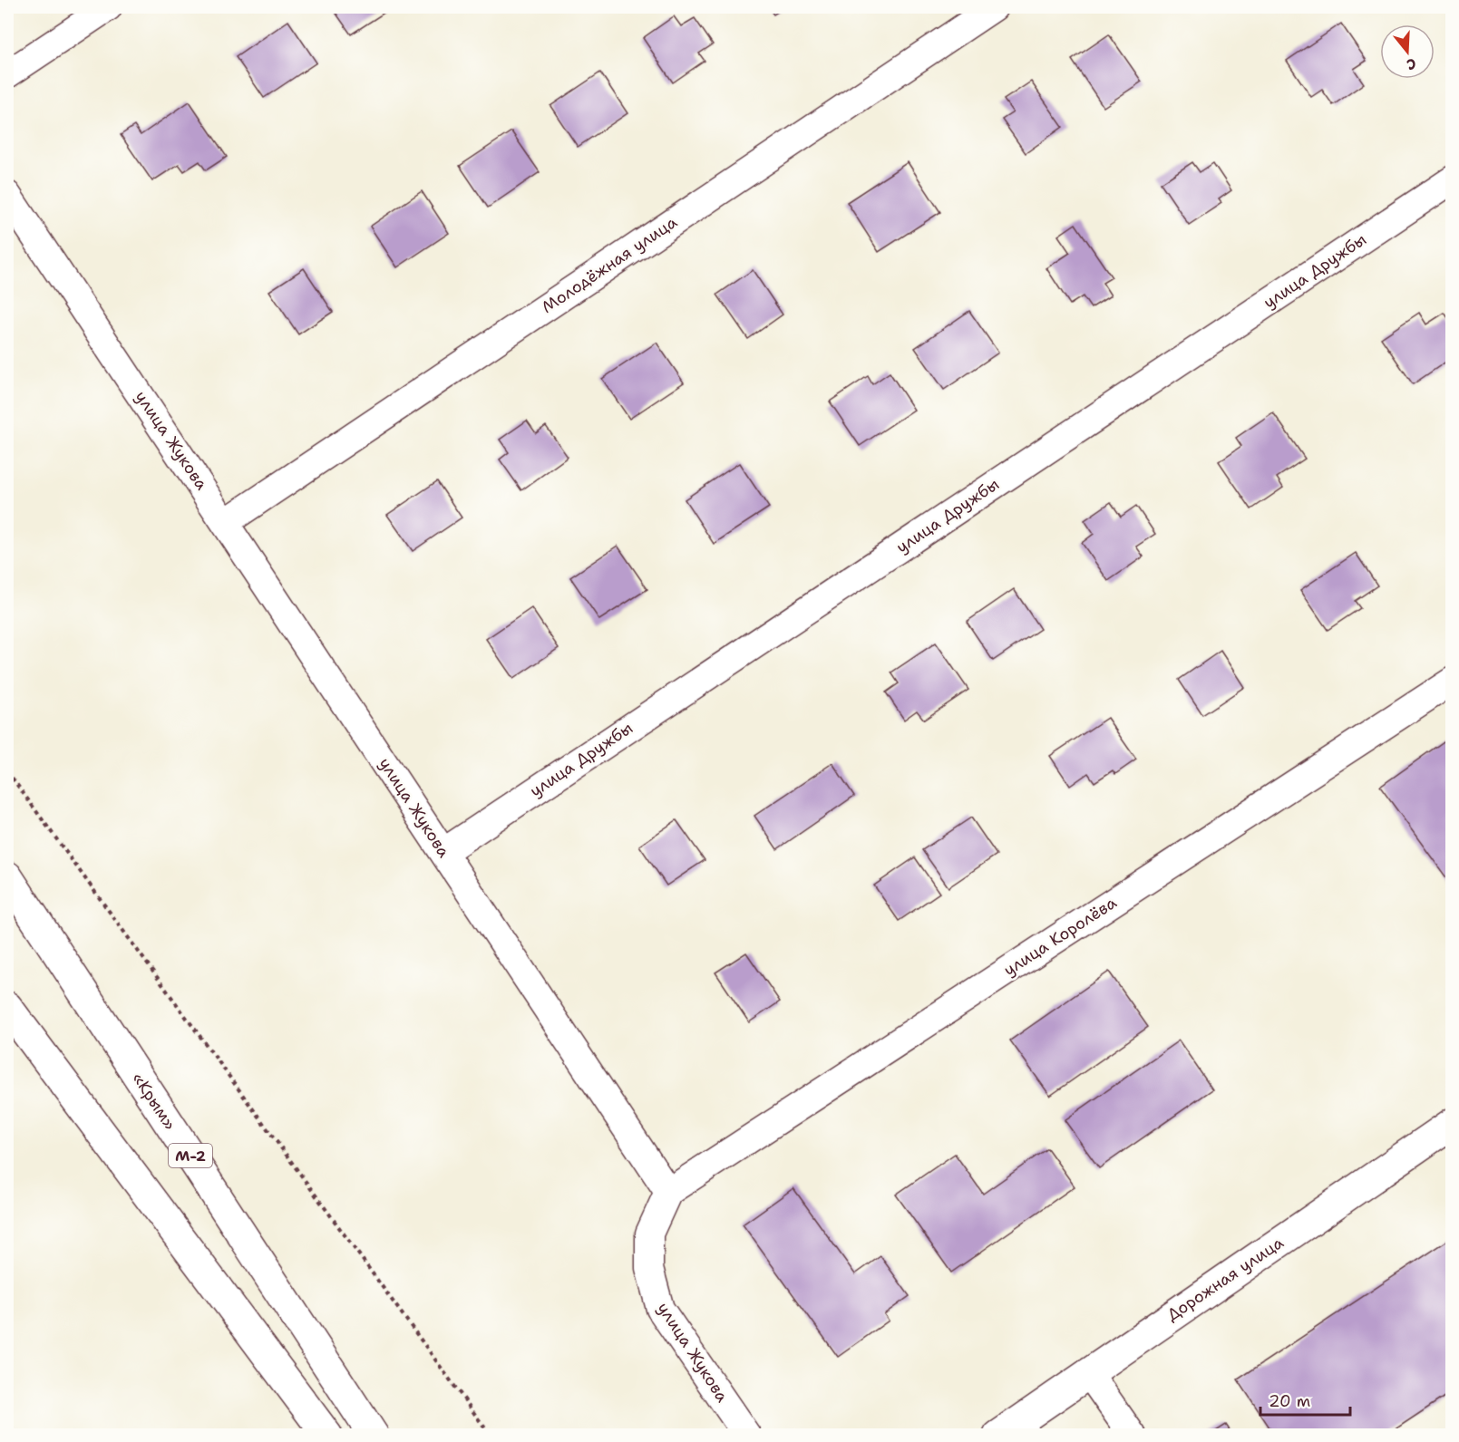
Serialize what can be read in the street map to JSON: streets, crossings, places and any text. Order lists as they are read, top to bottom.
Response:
{
  "streets": {
    "main road": ["«Крым»", "М-2", "Дорожная улица"],
    "street": [
      "Молодёжная улица",
      "улица Дружбы",
      "улица Жукова",
      "улица Королёва"
    ]
  },
  "crossings": [
    ["Молодёжная улица", "улица Жукова"],
    ["улица Дружбы", "улица Жукова"],
    ["улица Жукова", "улица Королёва"]
  ],
  "scale_bar": "20 m",
  "north": "bottom"
}
